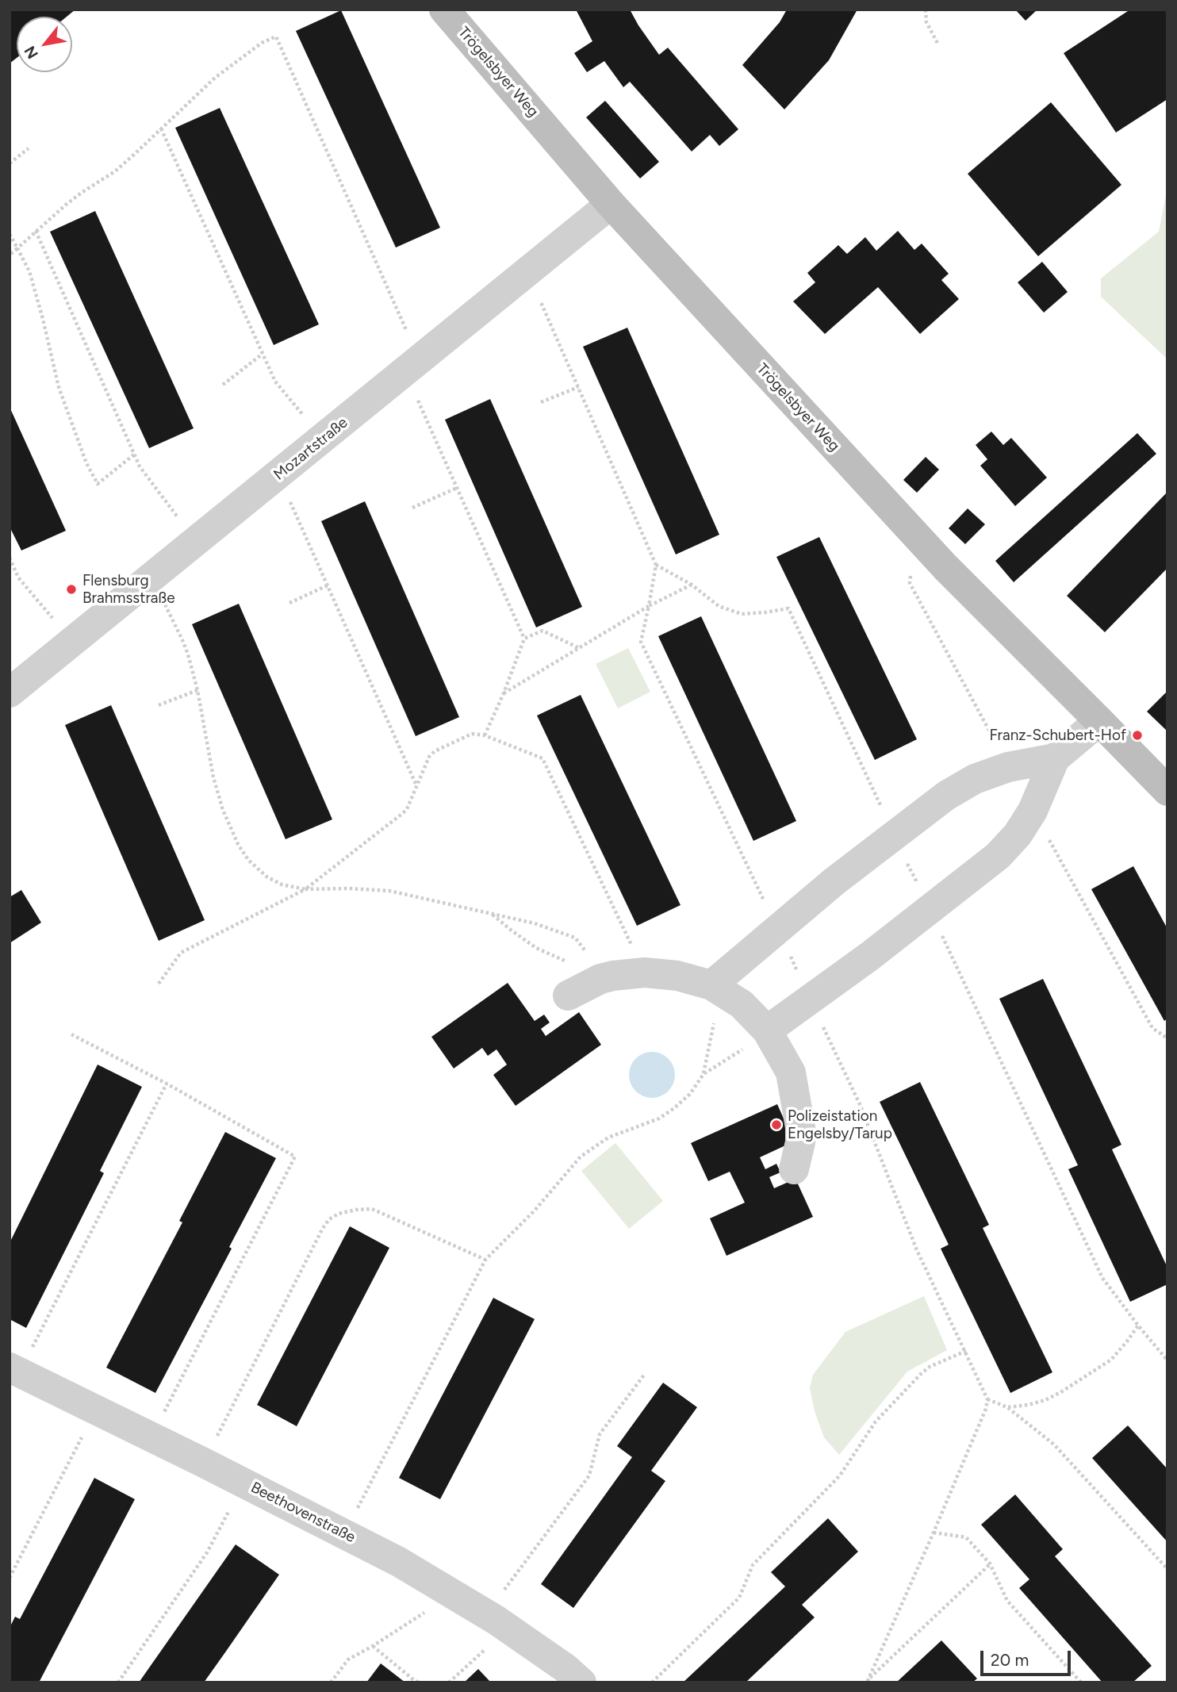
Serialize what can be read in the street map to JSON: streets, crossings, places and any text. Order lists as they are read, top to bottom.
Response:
{
  "streets": {
    "street": ["Trögelsbyer Weg", "Mozartstraße", "Beethovenstraße"]
  },
  "crossings": [
    ["Trögelsbyer Weg", "Mozartstraße"]
  ],
  "places": ["Flensburg Brahmsstraße", "Franz-Schubert-Hof", "Polizeistation Engelsby/Tarup"],
  "scale_bar": "20 m",
  "north": "bottom left"
}
